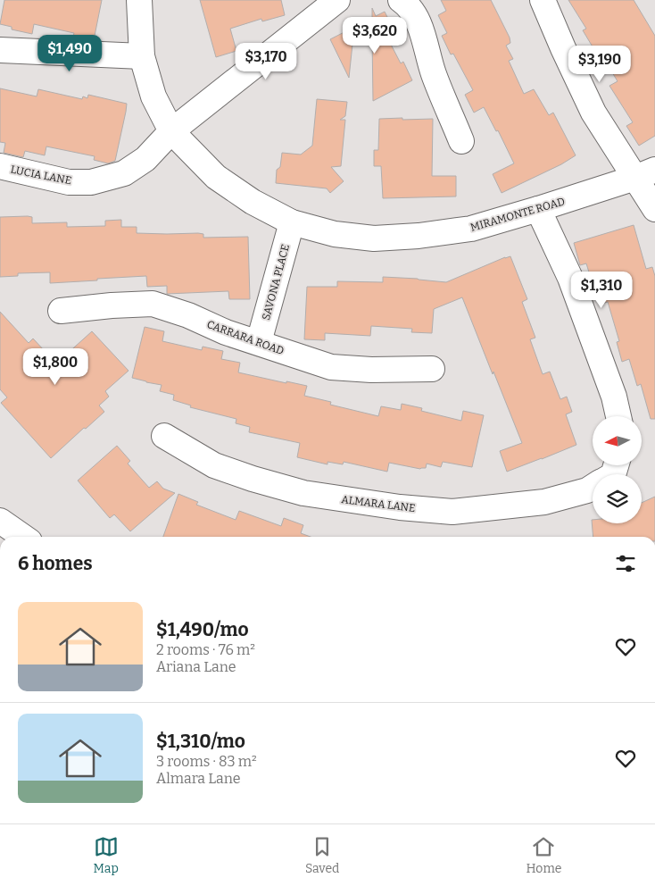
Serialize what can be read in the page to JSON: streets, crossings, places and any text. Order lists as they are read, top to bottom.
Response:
{
  "streets": {
    "street": [
      "LUCIA LANE",
      "MIRAMONTE ROAD",
      "SAVONA PLACE",
      "CARRARA ROAD",
      "ALMARA LANE"
    ]
  },
  "crossings": [
    ["LUCIA LANE", "MIRAMONTE ROAD"],
    ["MIRAMONTE ROAD", "SAVONA PLACE"],
    ["SAVONA PLACE", "CARRARA ROAD"]
  ],
  "north": "left",
  "page": {
    "price": [
      "$3,620",
      "$1,490",
      "$3,170",
      "$3,190",
      "$1,310",
      "$1,800"
    ],
    "heading": "6 homes",
    "list": [
      {
        "name": "$1,490/mo",
        "note": "2 rooms · 76 m² · Ariana Lane"
      },
      {
        "name": "$1,310/mo",
        "note": "3 rooms · 83 m² · Almara Lane"
      }
    ],
    "tabs": ["Map", "Saved", "Home"]
  }
}
